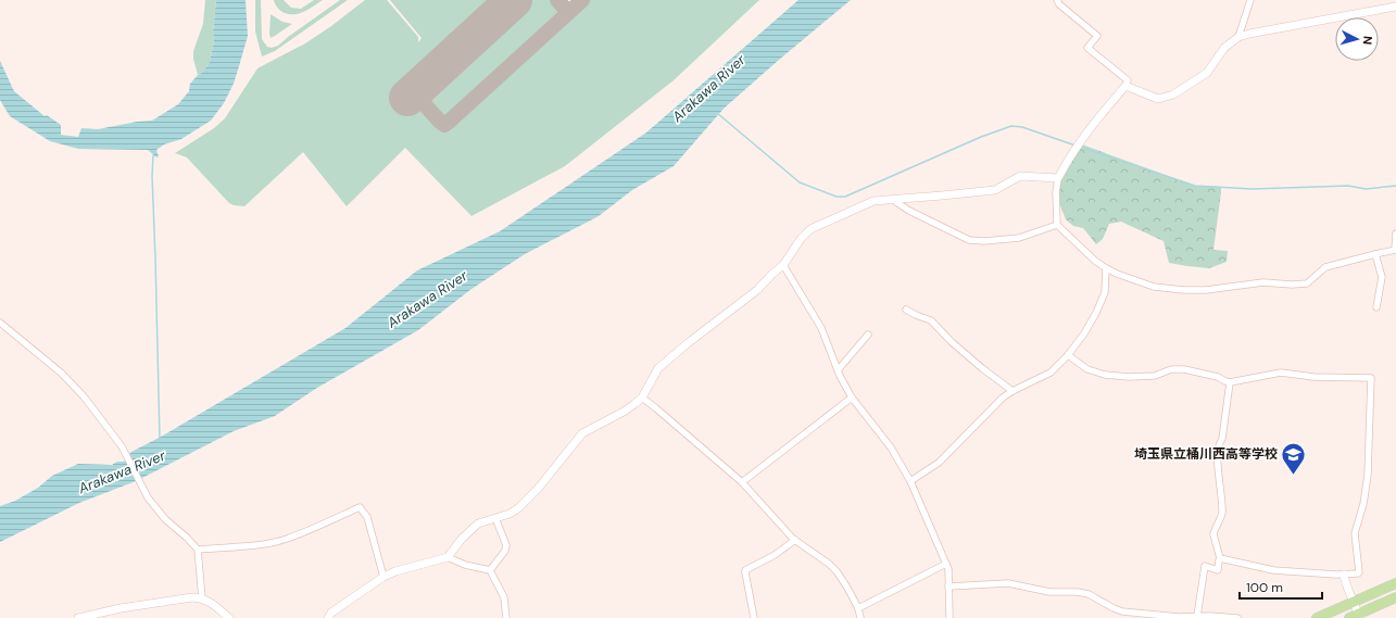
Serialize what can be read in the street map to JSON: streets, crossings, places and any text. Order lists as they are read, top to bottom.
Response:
{
  "water": ["Arakawa River"],
  "places": {
    "school or university": ["埼玉県立桶川西高等学校"]
  },
  "scale_bar": "100 m",
  "north": "right"
}
